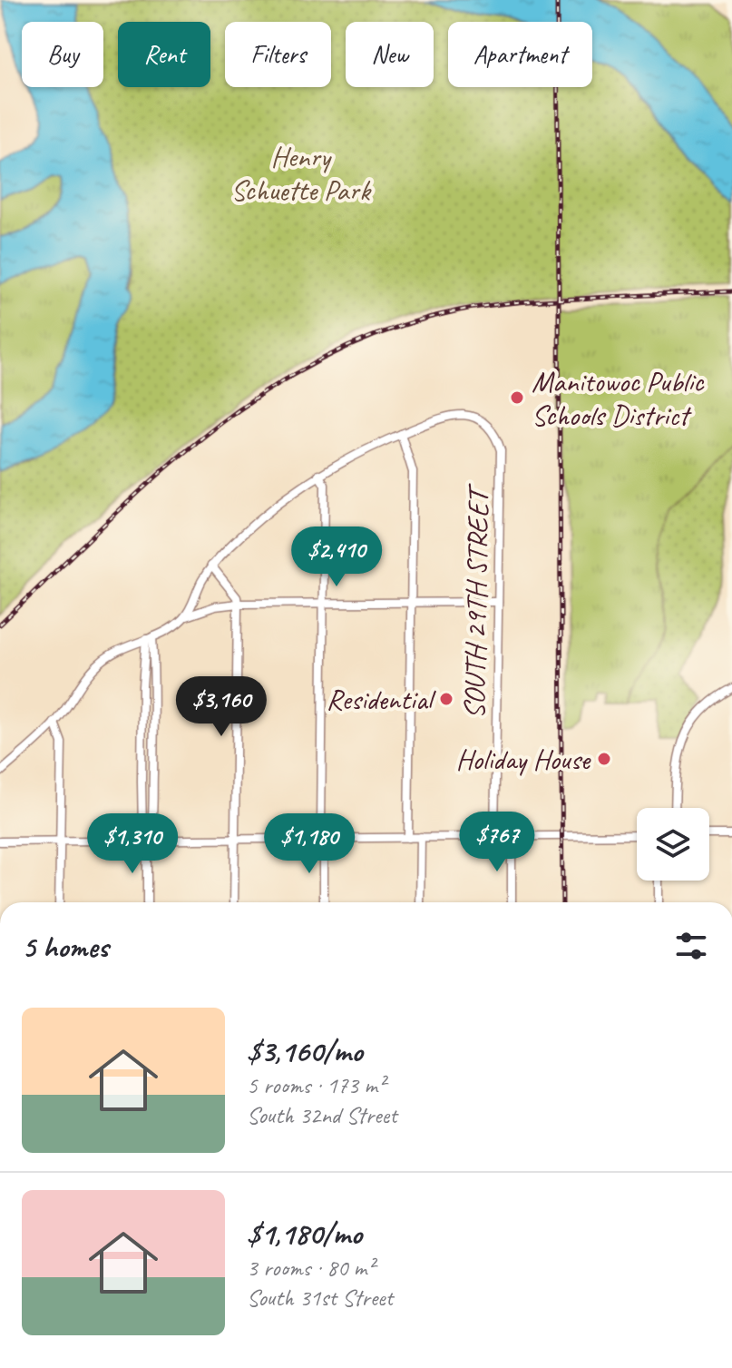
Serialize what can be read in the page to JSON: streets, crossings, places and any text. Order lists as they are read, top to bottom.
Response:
{
  "streets": {
    "street": ["SOUTH 29TH STREET"]
  },
  "parks": ["Henry Schuette Park"],
  "places": ["Manitowoc Public Schools District", "Residential", "Holiday House"],
  "page": {
    "chip": [
      "Buy",
      "Rent",
      "Filters",
      "New",
      "Apartment"
    ],
    "price": [
      "$2,410",
      "$3,160",
      "$767",
      "$1,310",
      "$1,180"
    ],
    "heading": "5 homes",
    "list": [
      {
        "name": "$3,160/mo",
        "note": "5 rooms · 173 m² · South 32nd Street"
      },
      {
        "name": "$1,180/mo",
        "note": "3 rooms · 80 m² · South 31st Street"
      }
    ]
  }
}
